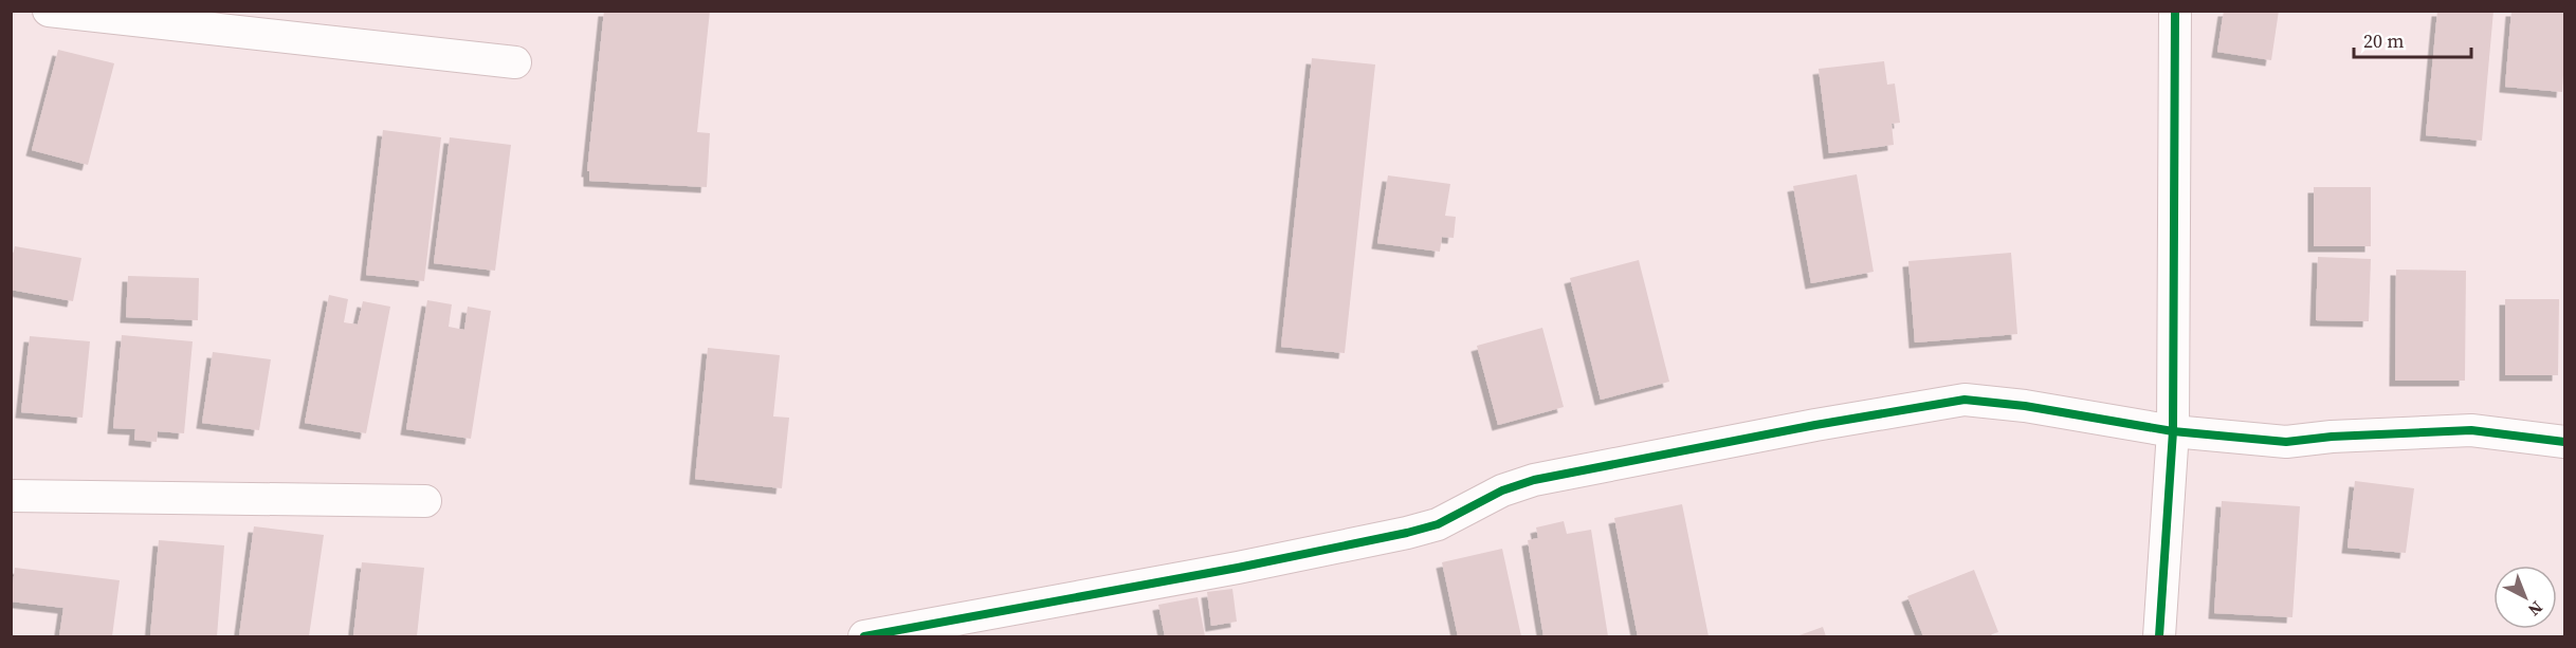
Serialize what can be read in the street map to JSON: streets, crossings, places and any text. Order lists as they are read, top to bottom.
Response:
{
  "scale_bar": "20 m",
  "north": "bottom right"
}
